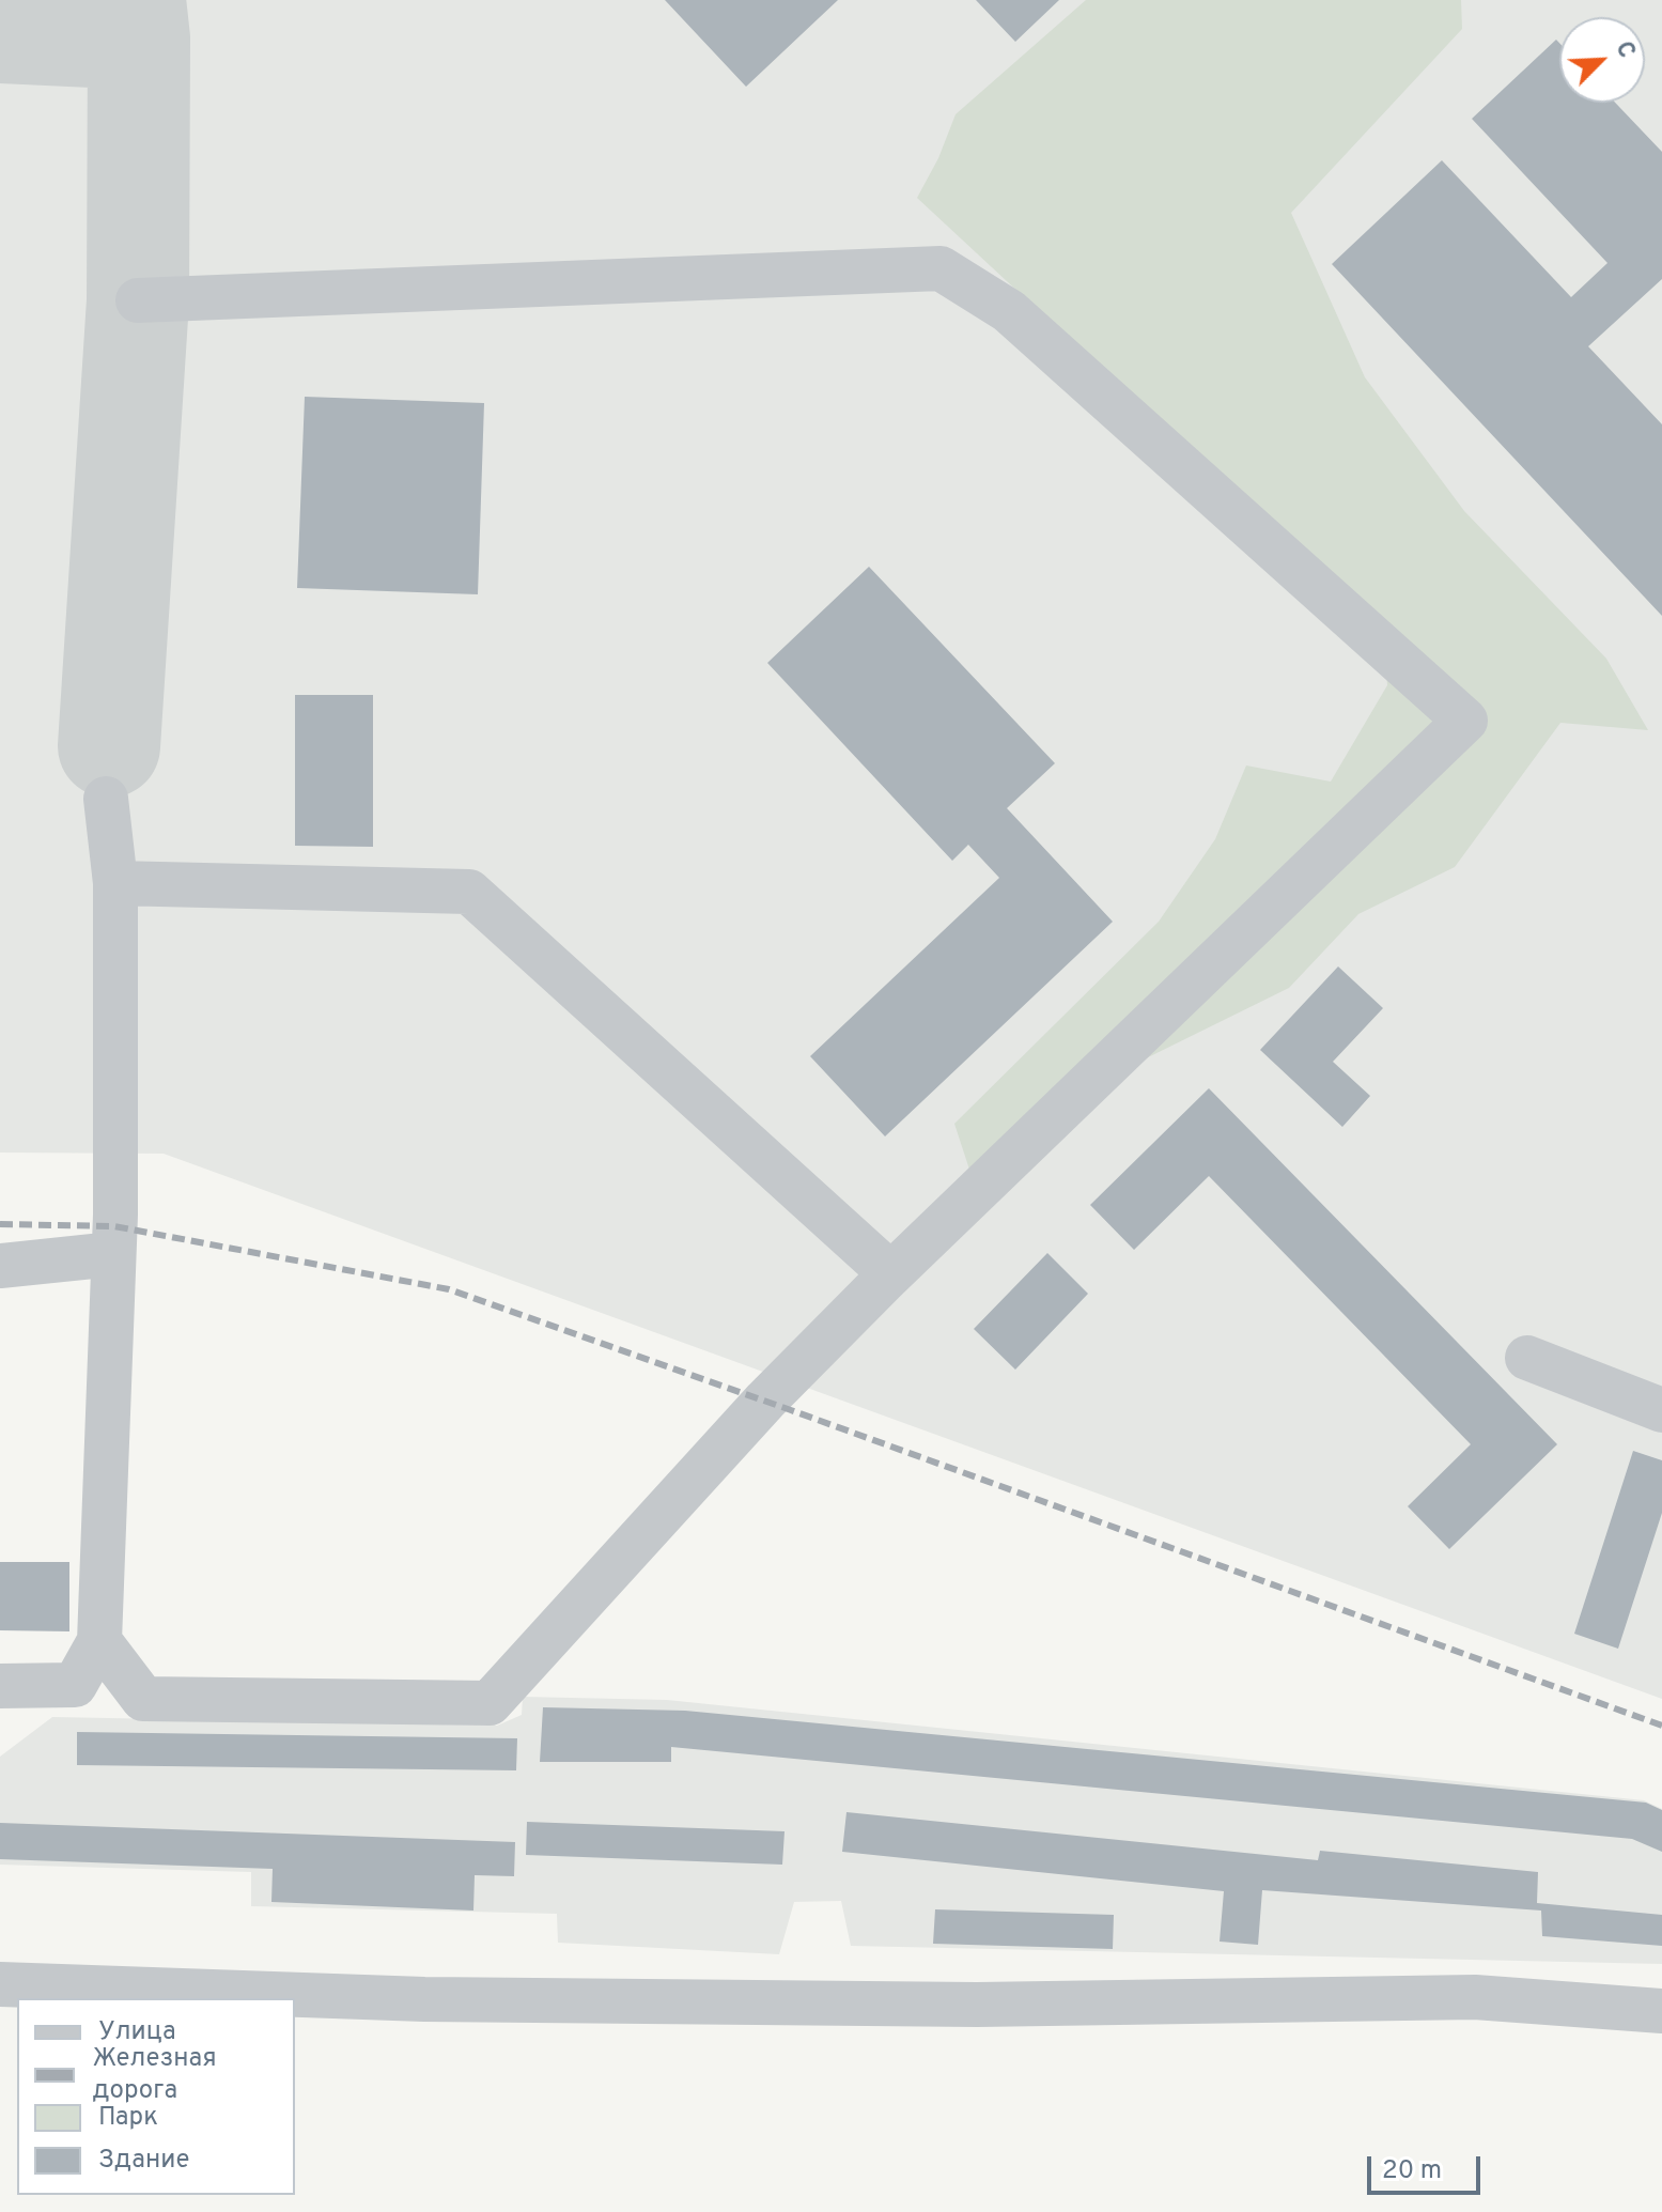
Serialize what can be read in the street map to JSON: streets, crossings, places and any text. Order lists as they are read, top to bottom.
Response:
{
  "legend": [
    "Улица",
    "Железная дорога",
    "Парк",
    "Здание"
  ],
  "scale_bar": "20 m",
  "north": "top right"
}
